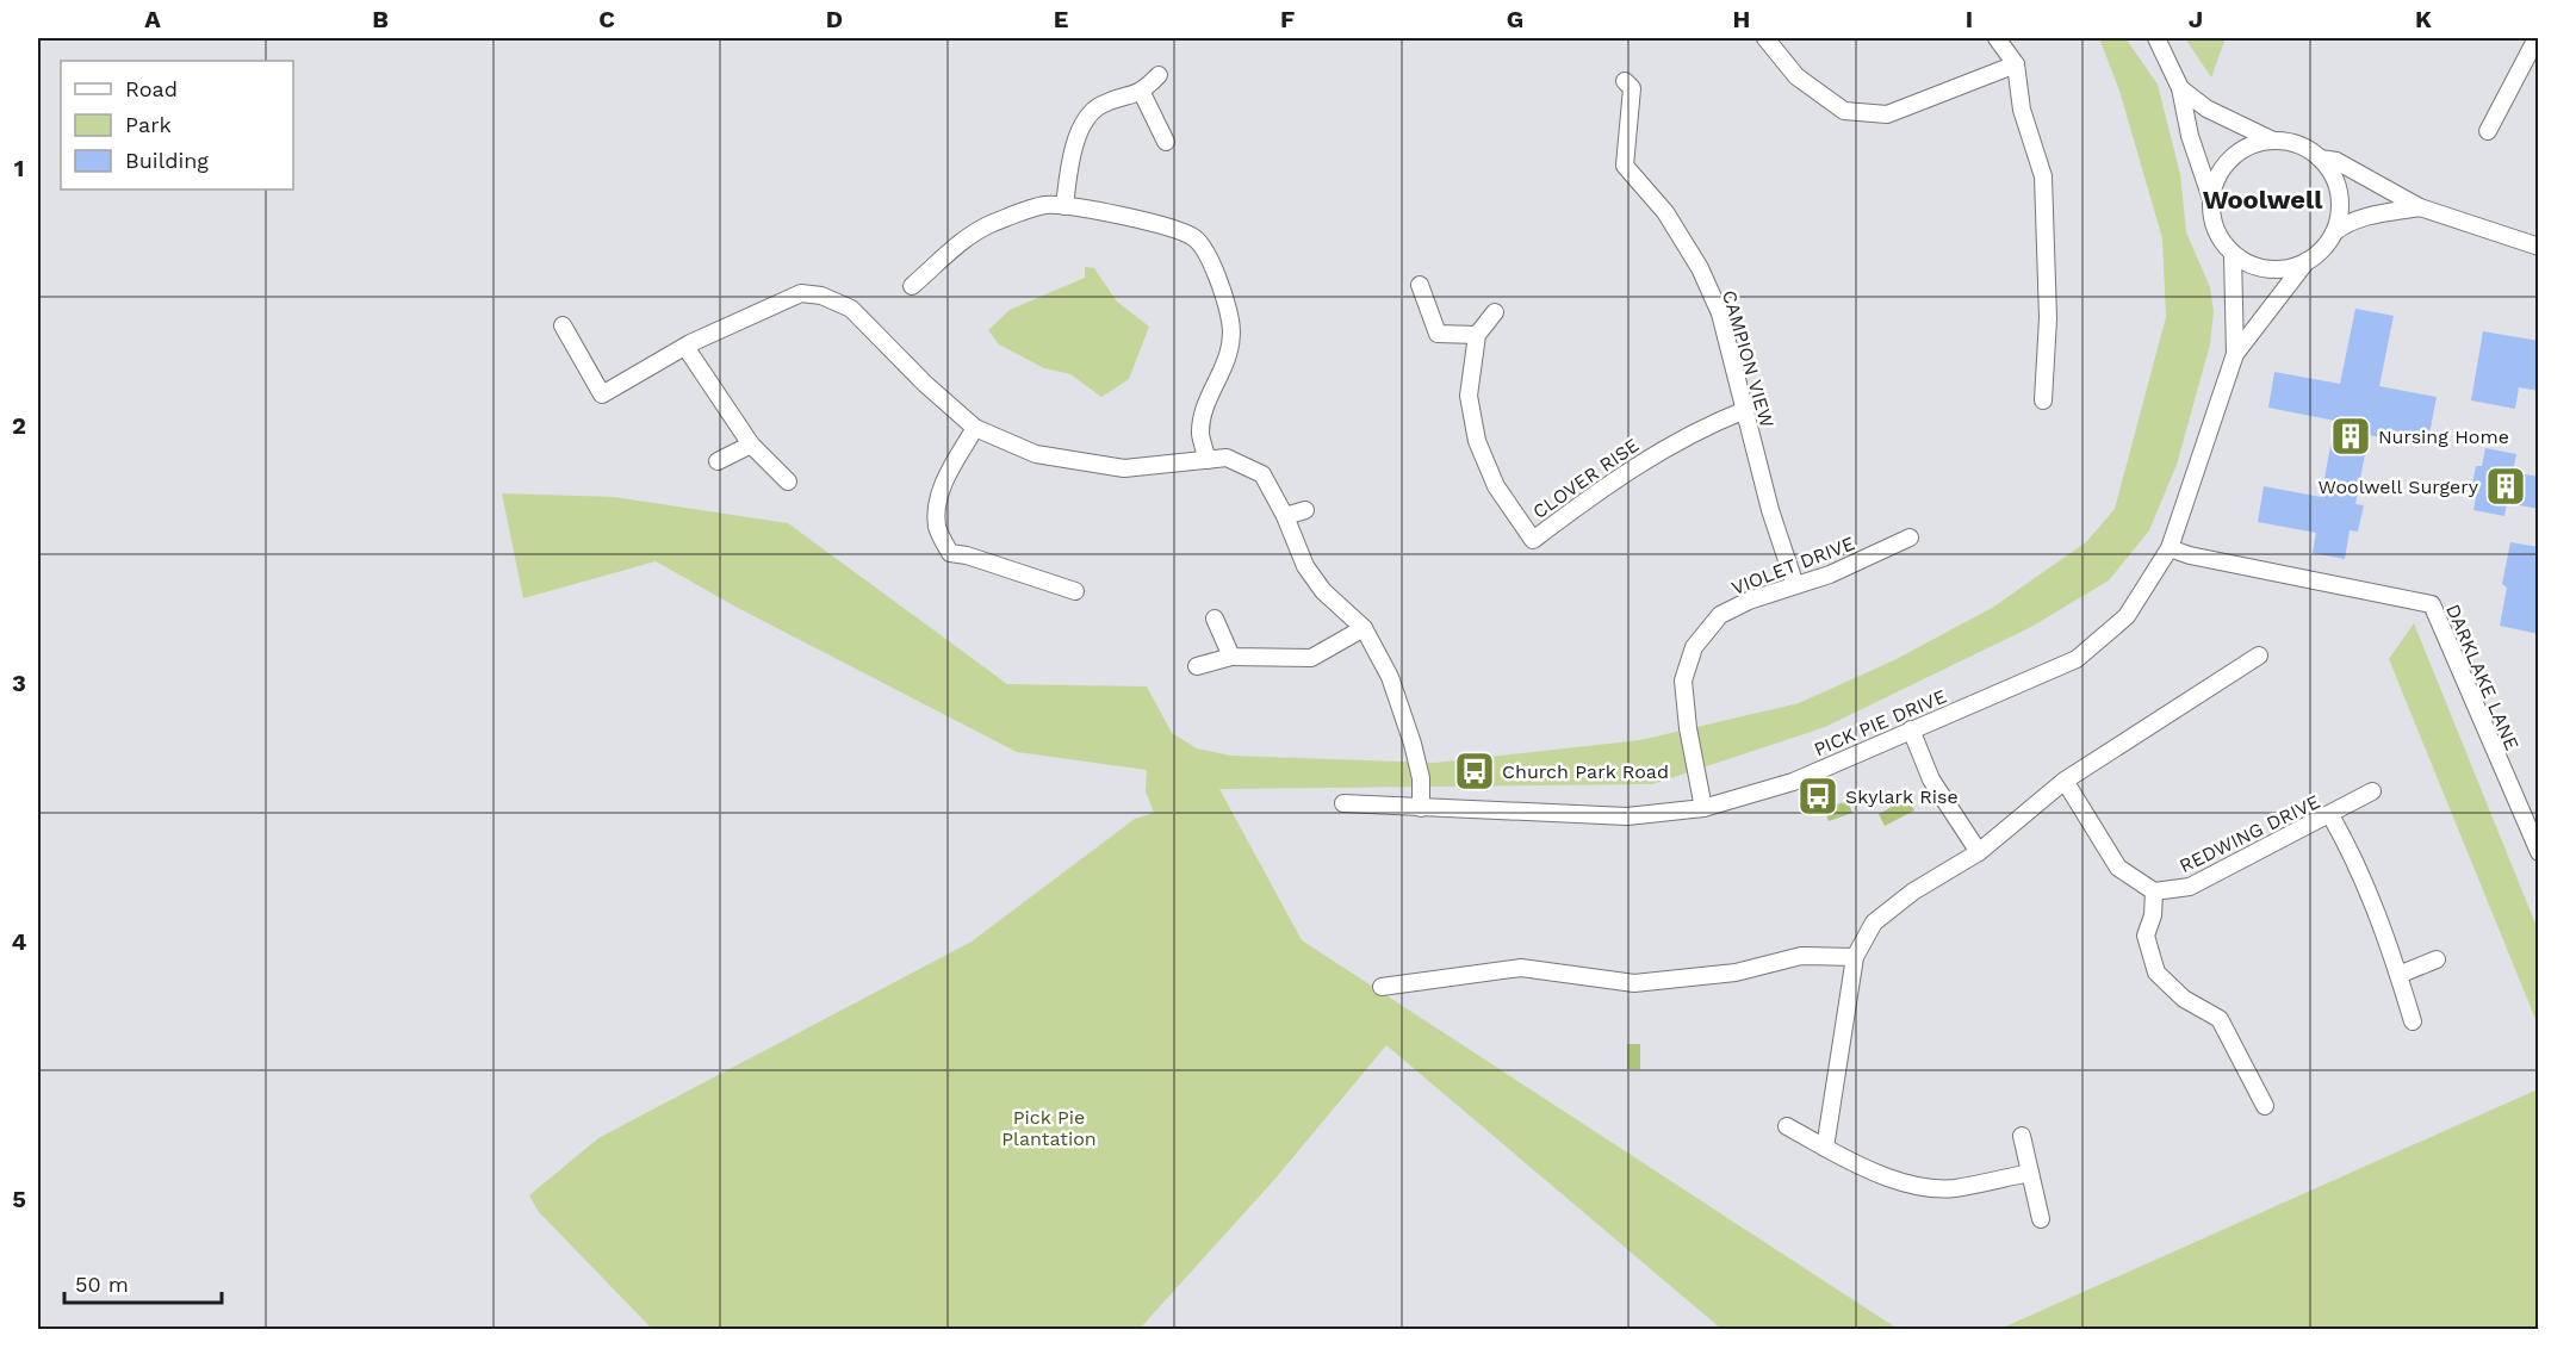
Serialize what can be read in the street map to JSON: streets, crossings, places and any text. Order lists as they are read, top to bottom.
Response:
{
  "streets": {
    "street": [
      "CAMPION VIEW",
      "CLOVER RISE",
      "VIOLET DRIVE",
      "DARKLAKE LANE",
      "PICK PIE DRIVE",
      "REDWING DRIVE"
    ]
  },
  "crossings": [
    ["CAMPION VIEW", "CLOVER RISE"],
    ["CAMPION VIEW", "VIOLET DRIVE"],
    ["VIOLET DRIVE", "PICK PIE DRIVE"],
    ["DARKLAKE LANE", "PICK PIE DRIVE"]
  ],
  "districts": ["Woolwell"],
  "parks": ["Pick Pie Plantation"],
  "places": {
    "building": ["Nursing Home", "Woolwell Surgery"],
    "bus stop": ["Church Park Road", "Skylark Rise"]
  },
  "legend": ["Road", "Park", "Building"],
  "scale_bar": "50 m",
  "grid": {
    "columns": [
      "A",
      "B",
      "C",
      "D",
      "E",
      "F",
      "G",
      "H",
      "I",
      "J",
      "K"
    ],
    "rows": [
      "1",
      "2",
      "3",
      "4",
      "5"
    ]
  }
}
